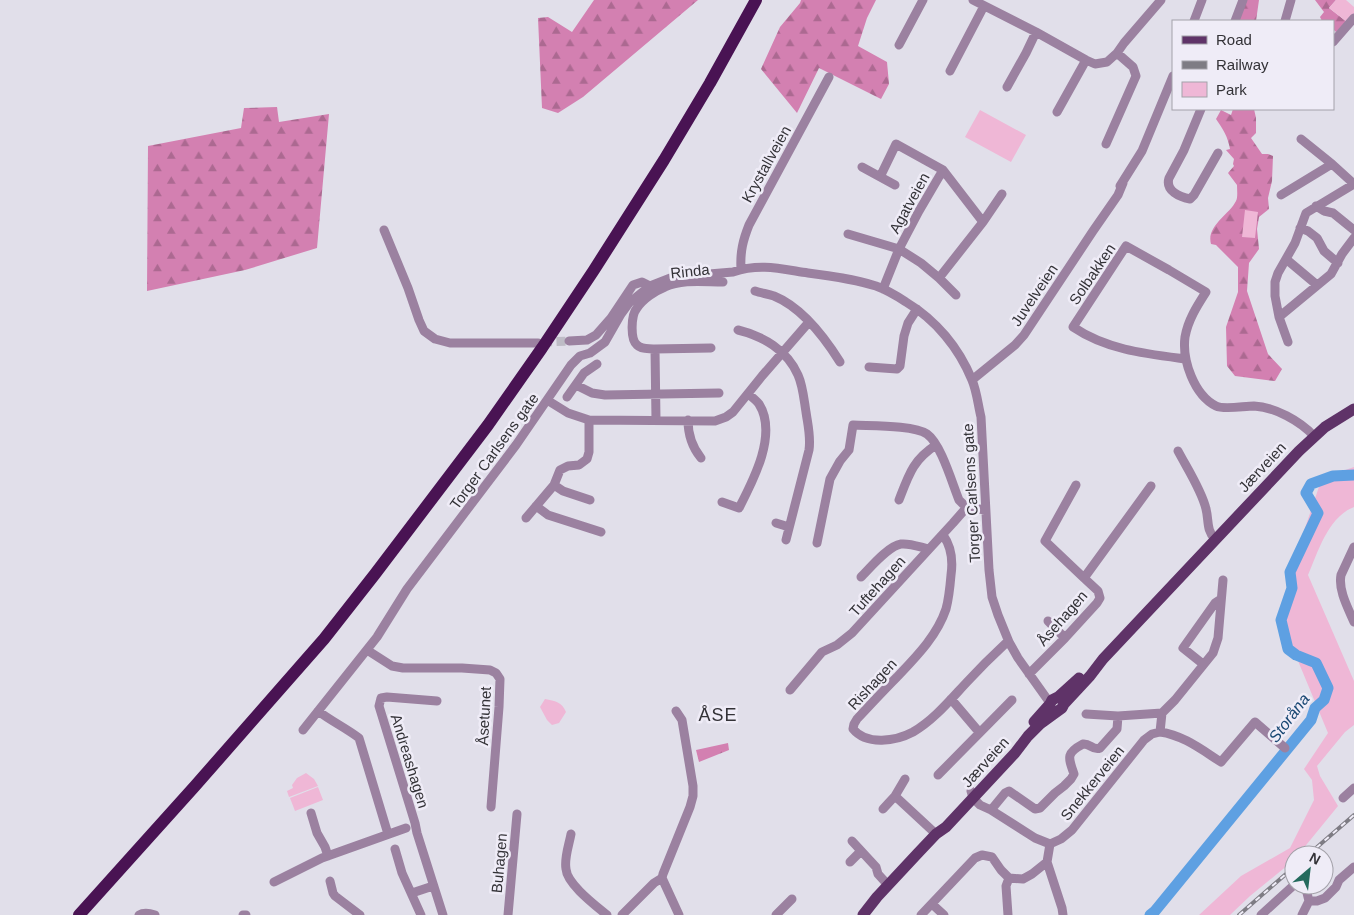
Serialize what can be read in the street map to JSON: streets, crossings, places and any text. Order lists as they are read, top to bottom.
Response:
{
  "streets": {
    "main road": ["Jærveien"],
    "street": [
      "Krystallveien",
      "Agatveien",
      "Rinda",
      "Solbakken",
      "Juvelveien",
      "Torger Carlsens gate",
      "Tuftehagen",
      "Åsehagen",
      "Rishagen",
      "Åsetunet",
      "Andreashagen",
      "Snekkerveien",
      "Buhagen"
    ]
  },
  "crossings": [
    ["Krystallveien", "Torger Carlsens gate"],
    ["Agatveien", "Torger Carlsens gate"],
    ["Solbakken", "Jærveien"],
    ["Juvelveien", "Torger Carlsens gate"],
    ["Torger Carlsens gate", "Jærveien"],
    ["Torger Carlsens gate", "Åsehagen"],
    ["Torger Carlsens gate", "Rishagen"],
    ["Torger Carlsens gate", "Åsetunet"],
    ["Tuftehagen", "Rishagen"]
  ],
  "districts": ["ÅSE"],
  "water": ["Storåna"],
  "legend": ["Road", "Railway", "Park"],
  "north": "top right"
}
